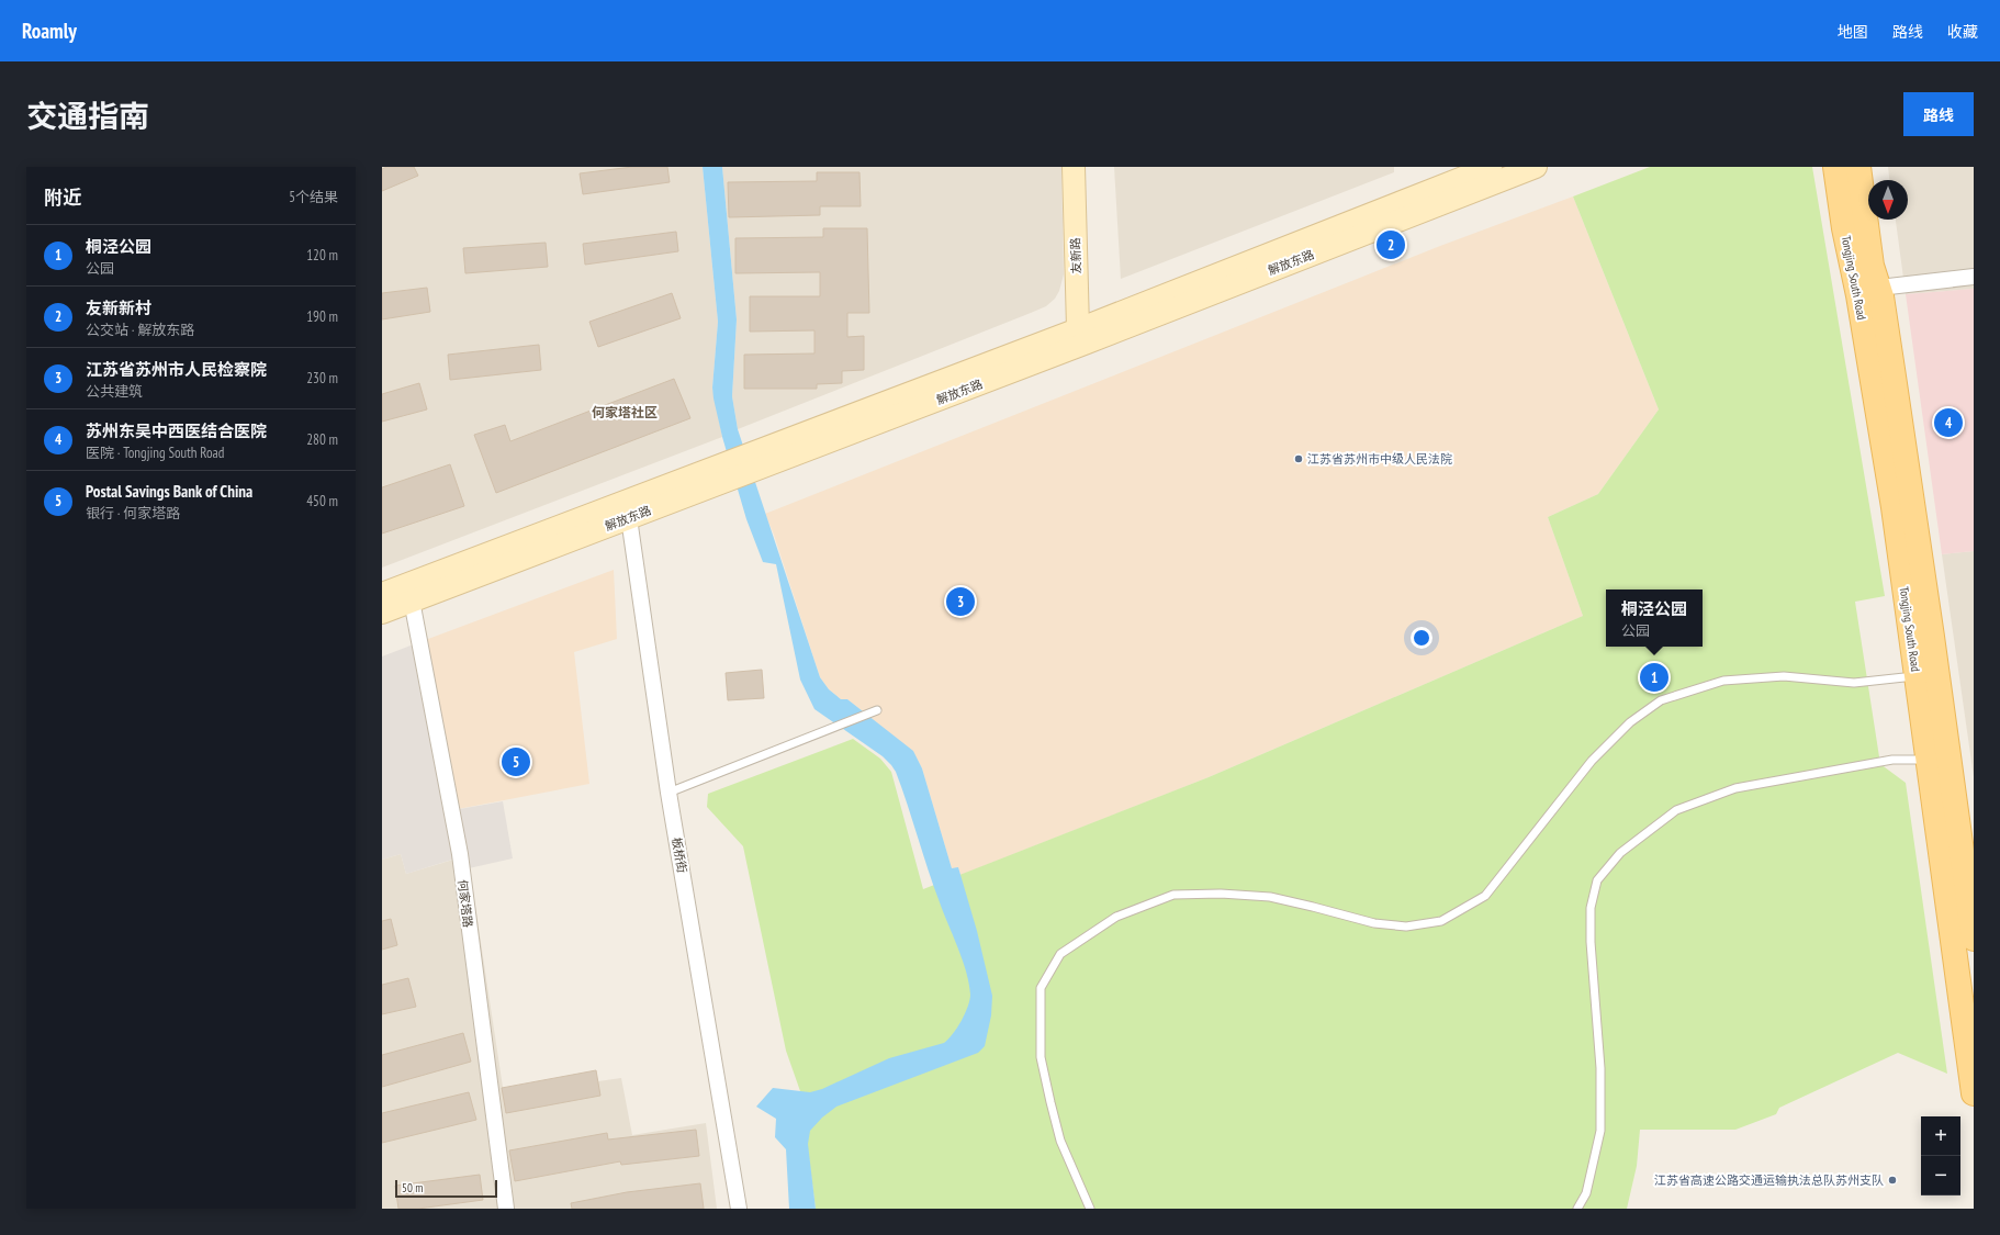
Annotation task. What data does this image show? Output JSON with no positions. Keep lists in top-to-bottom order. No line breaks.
{"streets":{"main road":["友新路","解放东路","Tongjing South Road"],"street":["板桥街","何家塔路"]},"crossings":[["友新路","解放东路"],["解放东路","板桥街"],["解放东路","何家塔路"]],"districts":["何家塔社区"],"places":["江苏省苏州市中级人民法院","江苏省高速公路交通运输执法总队苏州支队"],"scale_bar":"50 m","north":"bottom","page":{"header":"Roamly","nav":["地图","路线","收藏"],"title":"交通指南","buttons":"路线","heading":["附近","5个结果"],"list":[{"mark":"1","name":"桐泾公园","note":"公园","value":"120 m"},{"mark":"2","name":"友新新村","note":"公交站 · 解放东路","value":"190 m"},{"mark":"3","name":"江苏省苏州市人民检察院","note":"公共建筑","value":"230 m"},{"mark":"4","name":"苏州东吴中西医结合医院","note":"医院 · Tongjing South Road","value":"280 m"},{"mark":"5","name":"Postal Savings Bank of China","note":"银行 · 何家塔路","value":"450 m"}],"pins":["2","4","3","1","5"],"popup":["桐泾公园","公园"],"map_buttons":["+","−"],"scale":"50 m"}}
